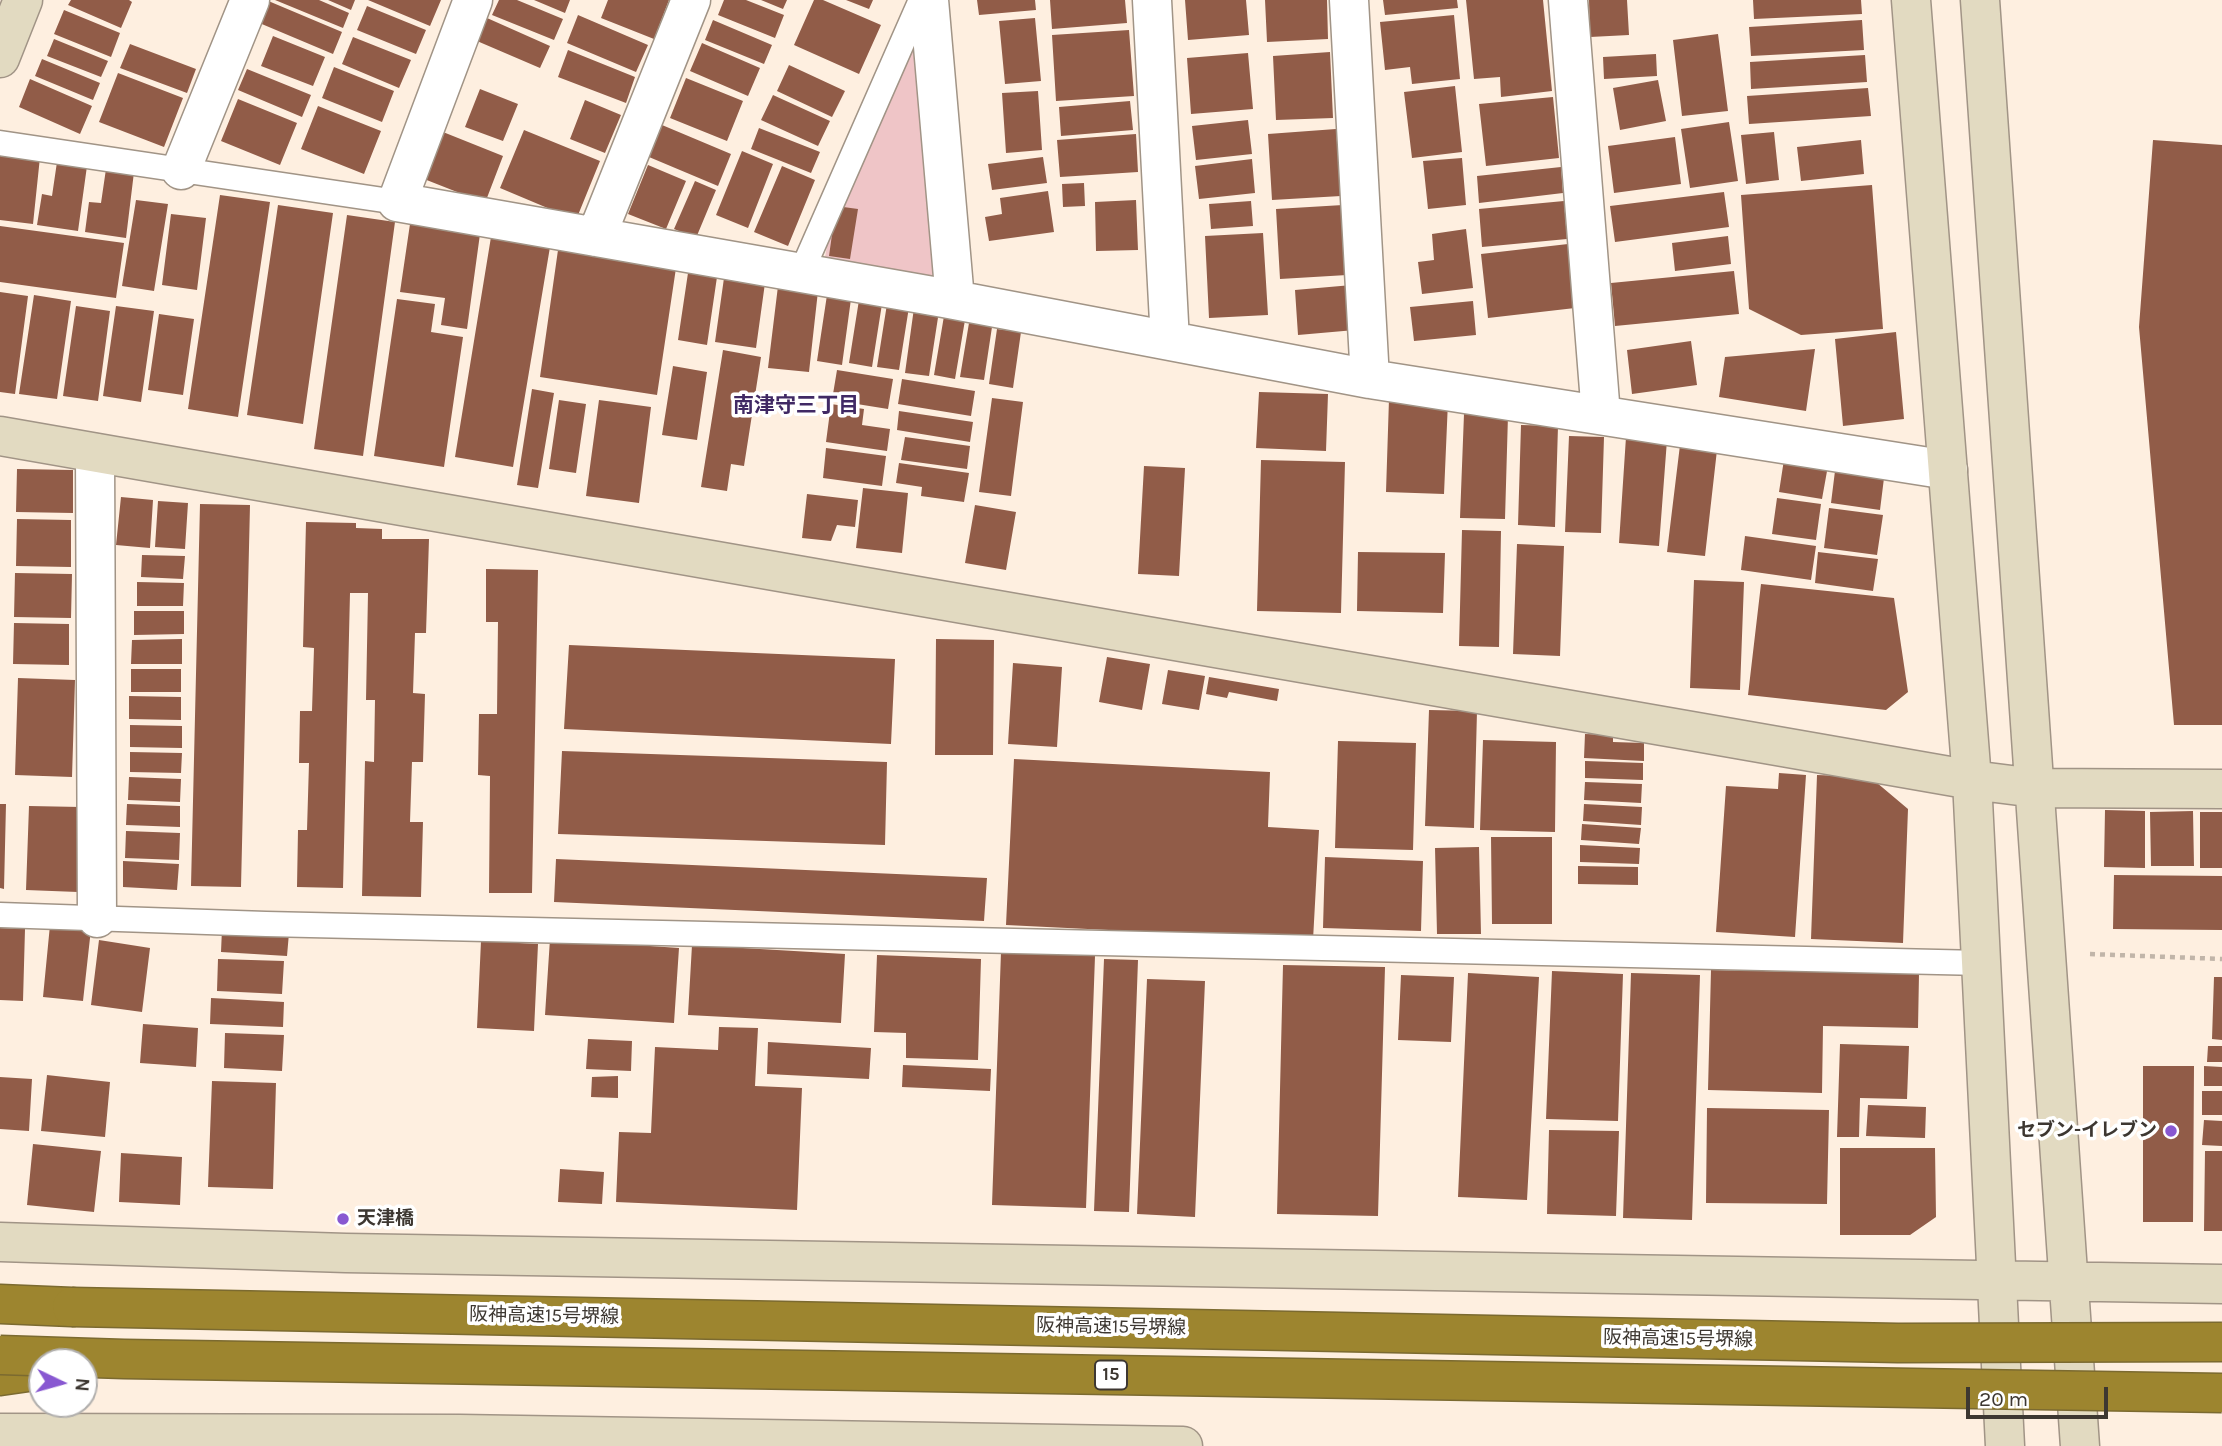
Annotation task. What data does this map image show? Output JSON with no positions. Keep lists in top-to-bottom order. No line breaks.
{"streets":{"highway":["阪神高速15号堺線","15"]},"districts":["南津守三丁目"],"places":["セブン-イレブン","天津橋"],"scale_bar":"20 m","north":"right"}
